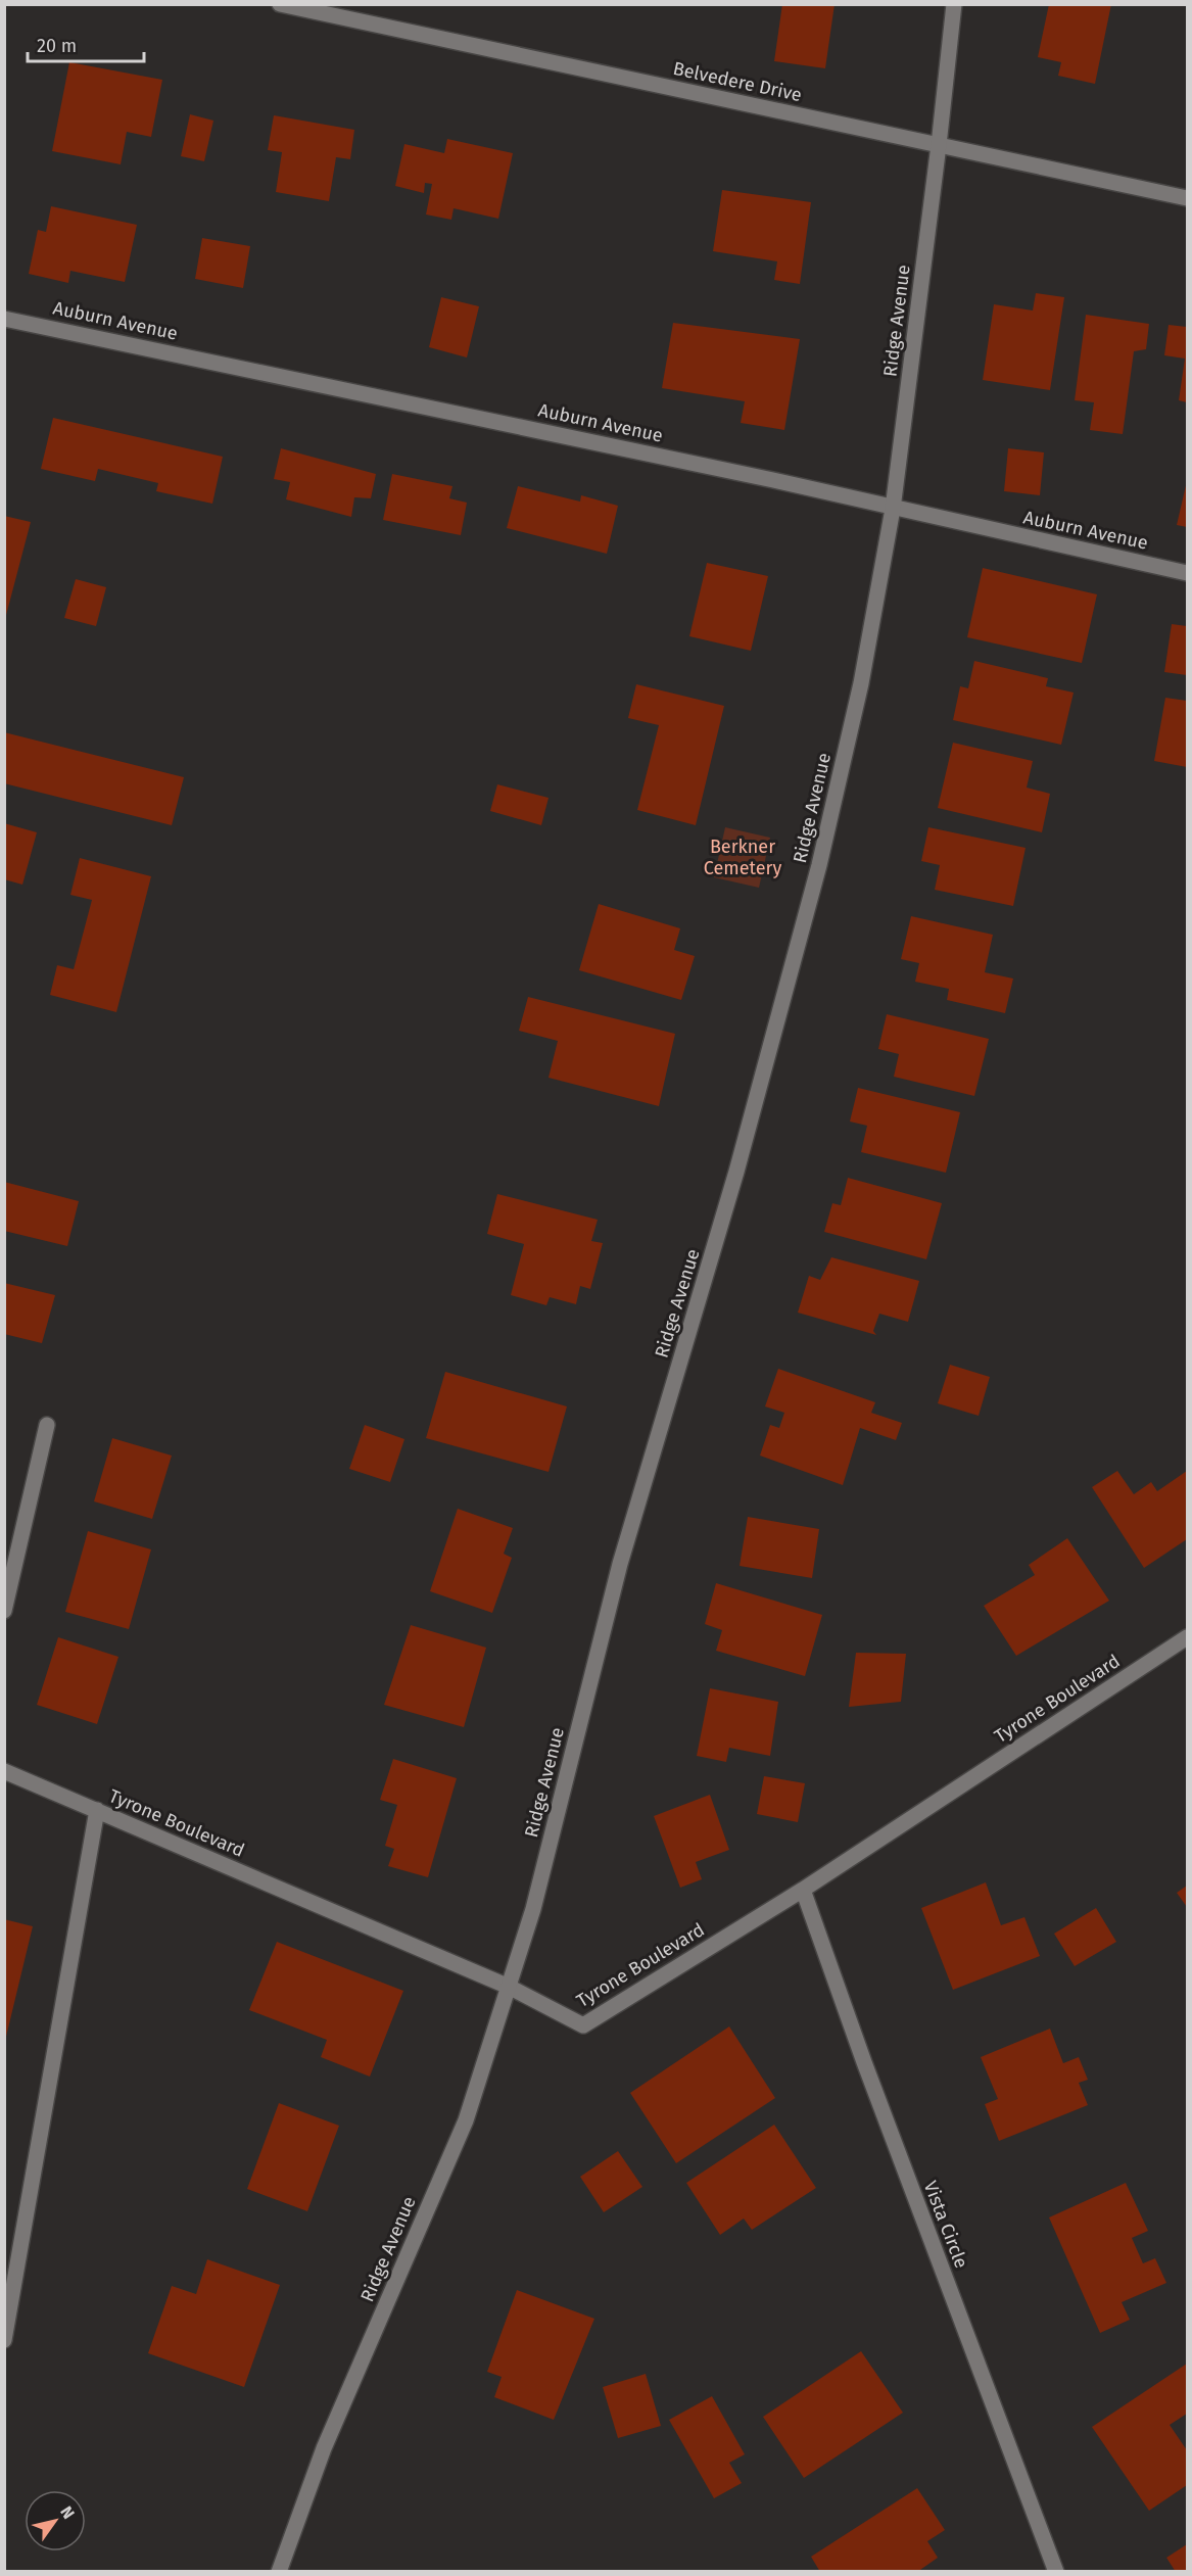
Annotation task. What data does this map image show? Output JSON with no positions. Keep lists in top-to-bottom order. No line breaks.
{"streets":{"street":["Belvedere Drive","Auburn Avenue","Ridge Avenue","Tyrone Boulevard","Vista Circle"]},"crossings":[["Belvedere Drive","Ridge Avenue"],["Auburn Avenue","Ridge Avenue"],["Ridge Avenue","Tyrone Boulevard"],["Tyrone Boulevard","Vista Circle"]],"parks":["Berkner Cemetery"],"scale_bar":"20 m","north":"top right"}
